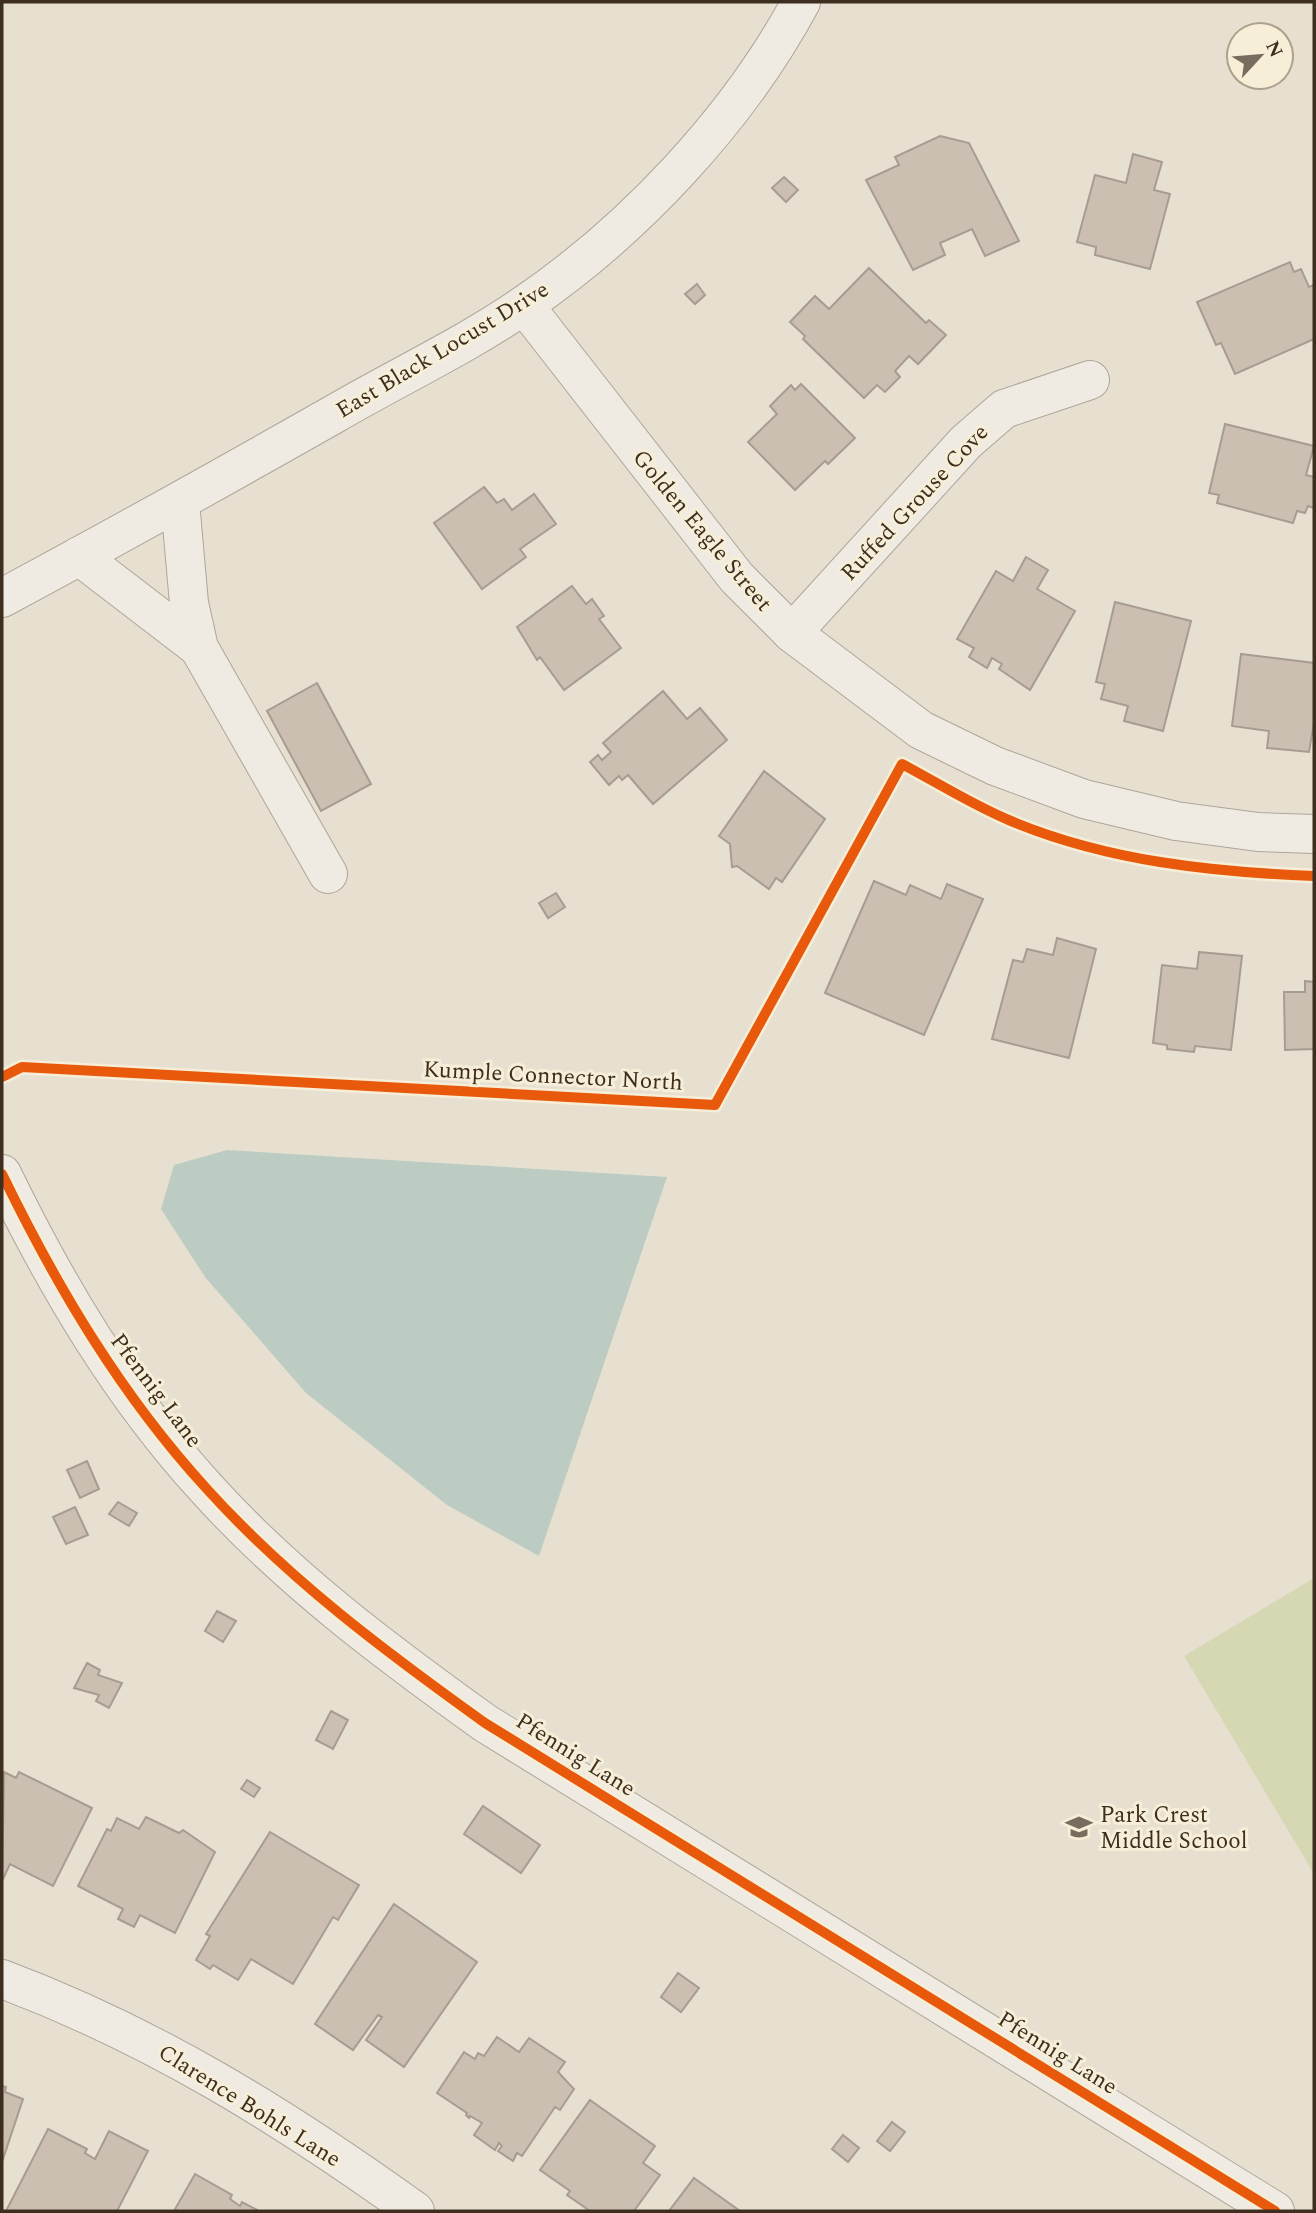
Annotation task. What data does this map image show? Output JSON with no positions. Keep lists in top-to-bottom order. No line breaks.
{"streets":{"street":["East Black Locust Drive","Ruffed Grouse Cove","Golden Eagle Street","Pfennig Lane","Clarence Bohls Lane"],"cycle path":["Kumple Connector North"]},"crossings":[["East Black Locust Drive","Golden Eagle Street"],["Ruffed Grouse Cove","Golden Eagle Street"]],"places":{"school or university":["Park Crest Middle School"]},"north":"top right"}
